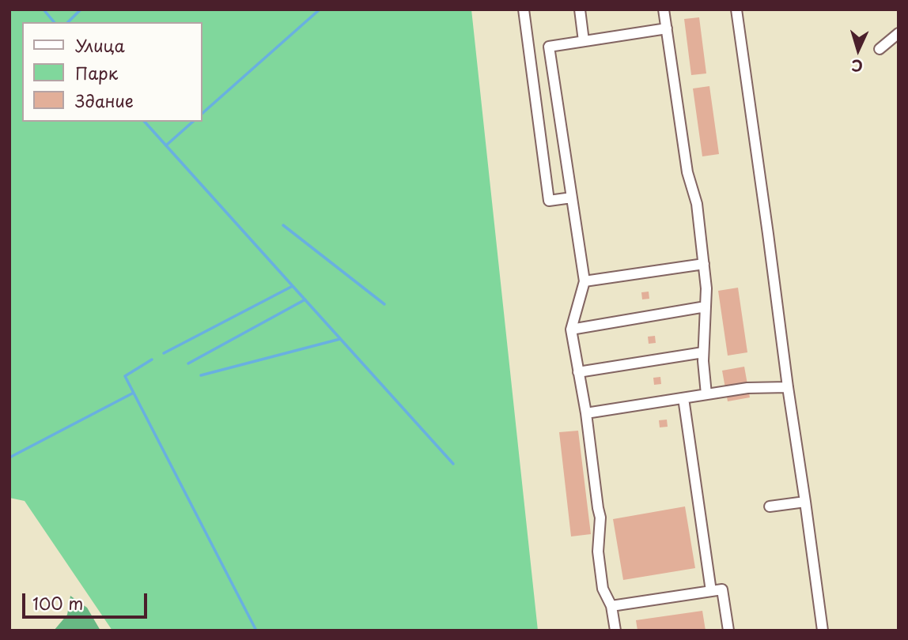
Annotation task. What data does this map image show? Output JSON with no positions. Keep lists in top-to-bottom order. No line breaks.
{"legend":["Улица","Парк","Здание"],"scale_bar":"100 m","north":"bottom"}
